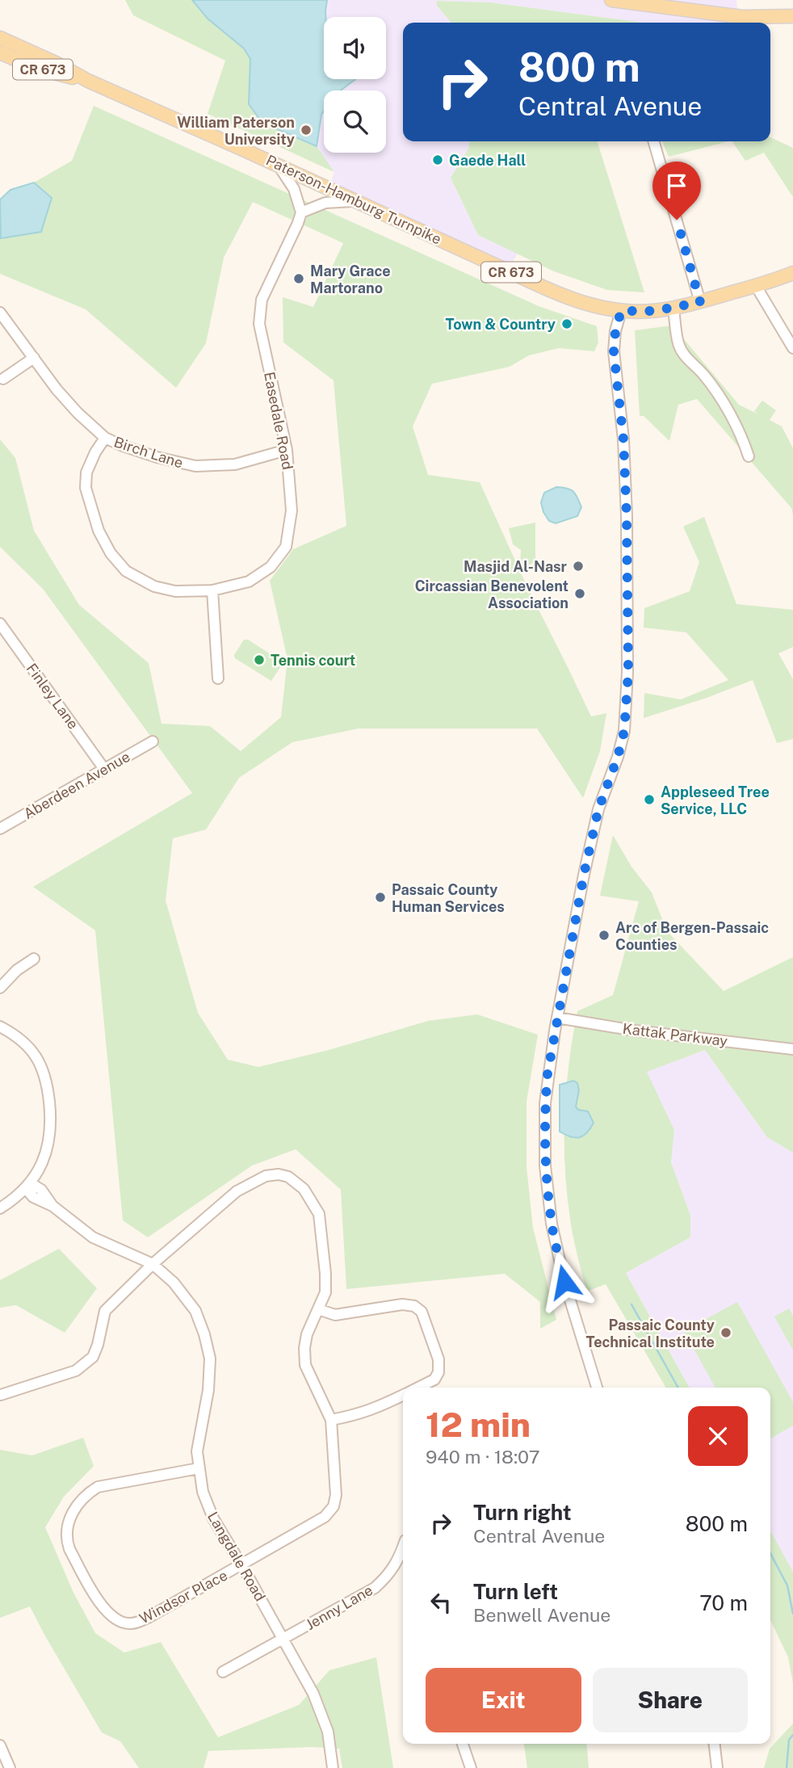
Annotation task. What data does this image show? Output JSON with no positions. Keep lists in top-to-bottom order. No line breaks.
{"streets":{"main road":["CR 673","Paterson-Hamburg Turnpike"],"street":["Easedale Road","Birch Lane","Finley Lane","Aberdeen Avenue","Kattak Parkway","Langdale Road","Windsor Place","Jenny Lane"]},"crossings":[["CR 673","Paterson-Hamburg Turnpike"],["Easedale Road","Birch Lane"],["Finley Lane","Aberdeen Avenue"],["Langdale Road","Windsor Place"],["Langdale Road","Jenny Lane"]],"places":["William Paterson University","Gaede Hall","Mary Grace Martorano","Town & Country","Masjid Al-Nasr","Circassian Benevolent Association","Tennis court","Appleseed Tree Service, LLC","Passaic County Human Services","Arc of Bergen-Passaic Counties","Passaic County Technical Institute"],"page":{"turn":["800 m","Central Avenue"],"heading":["12 min","940 m · 18:07"],"list":[{"name":"Turn right","note":"Central Avenue","value":"800 m"},{"name":"Turn left","note":"Benwell Avenue","value":"70 m"}],"buttons":["Exit","Share"]}}
